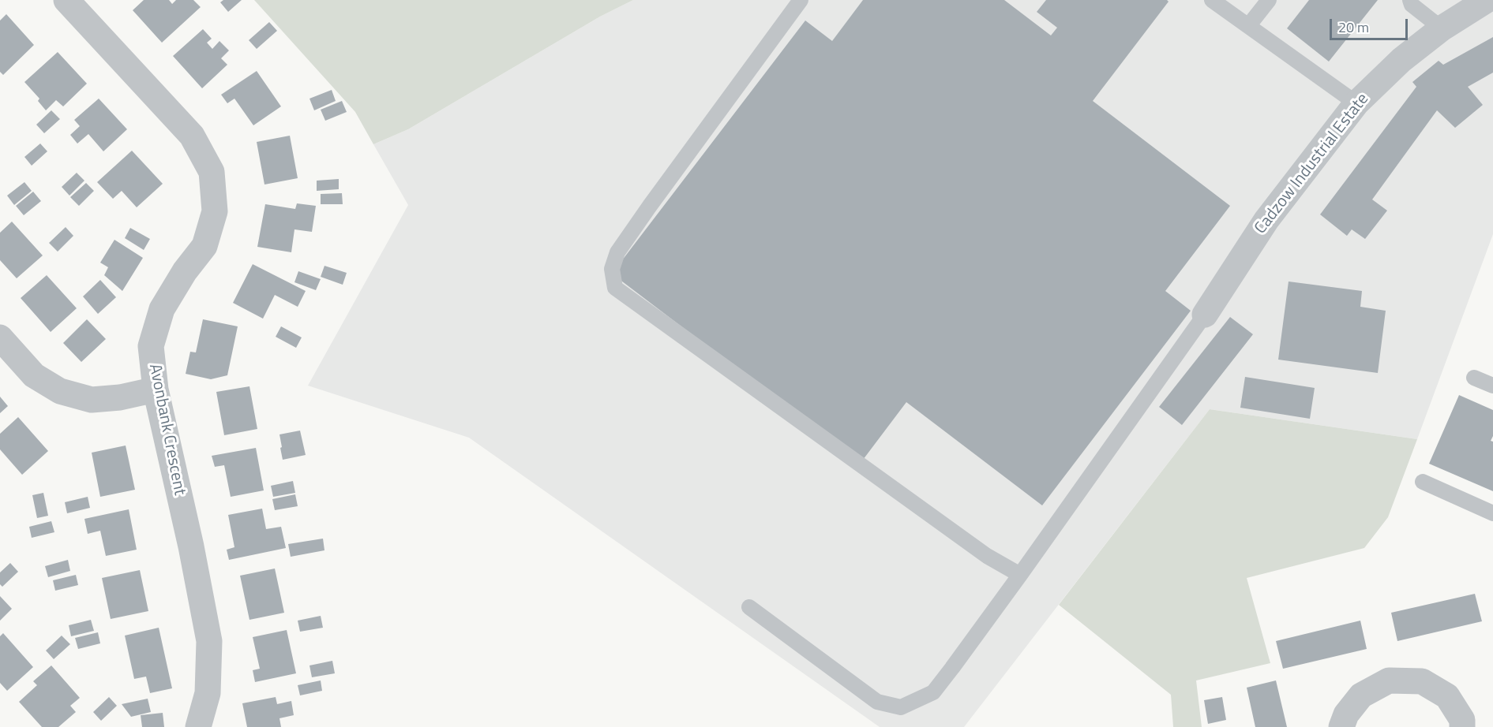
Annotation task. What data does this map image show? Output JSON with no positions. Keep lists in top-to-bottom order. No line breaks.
{"streets":{"street":["Cadzow Industrial Estate","Avonbank Crescent"]},"scale_bar":"20 m"}
